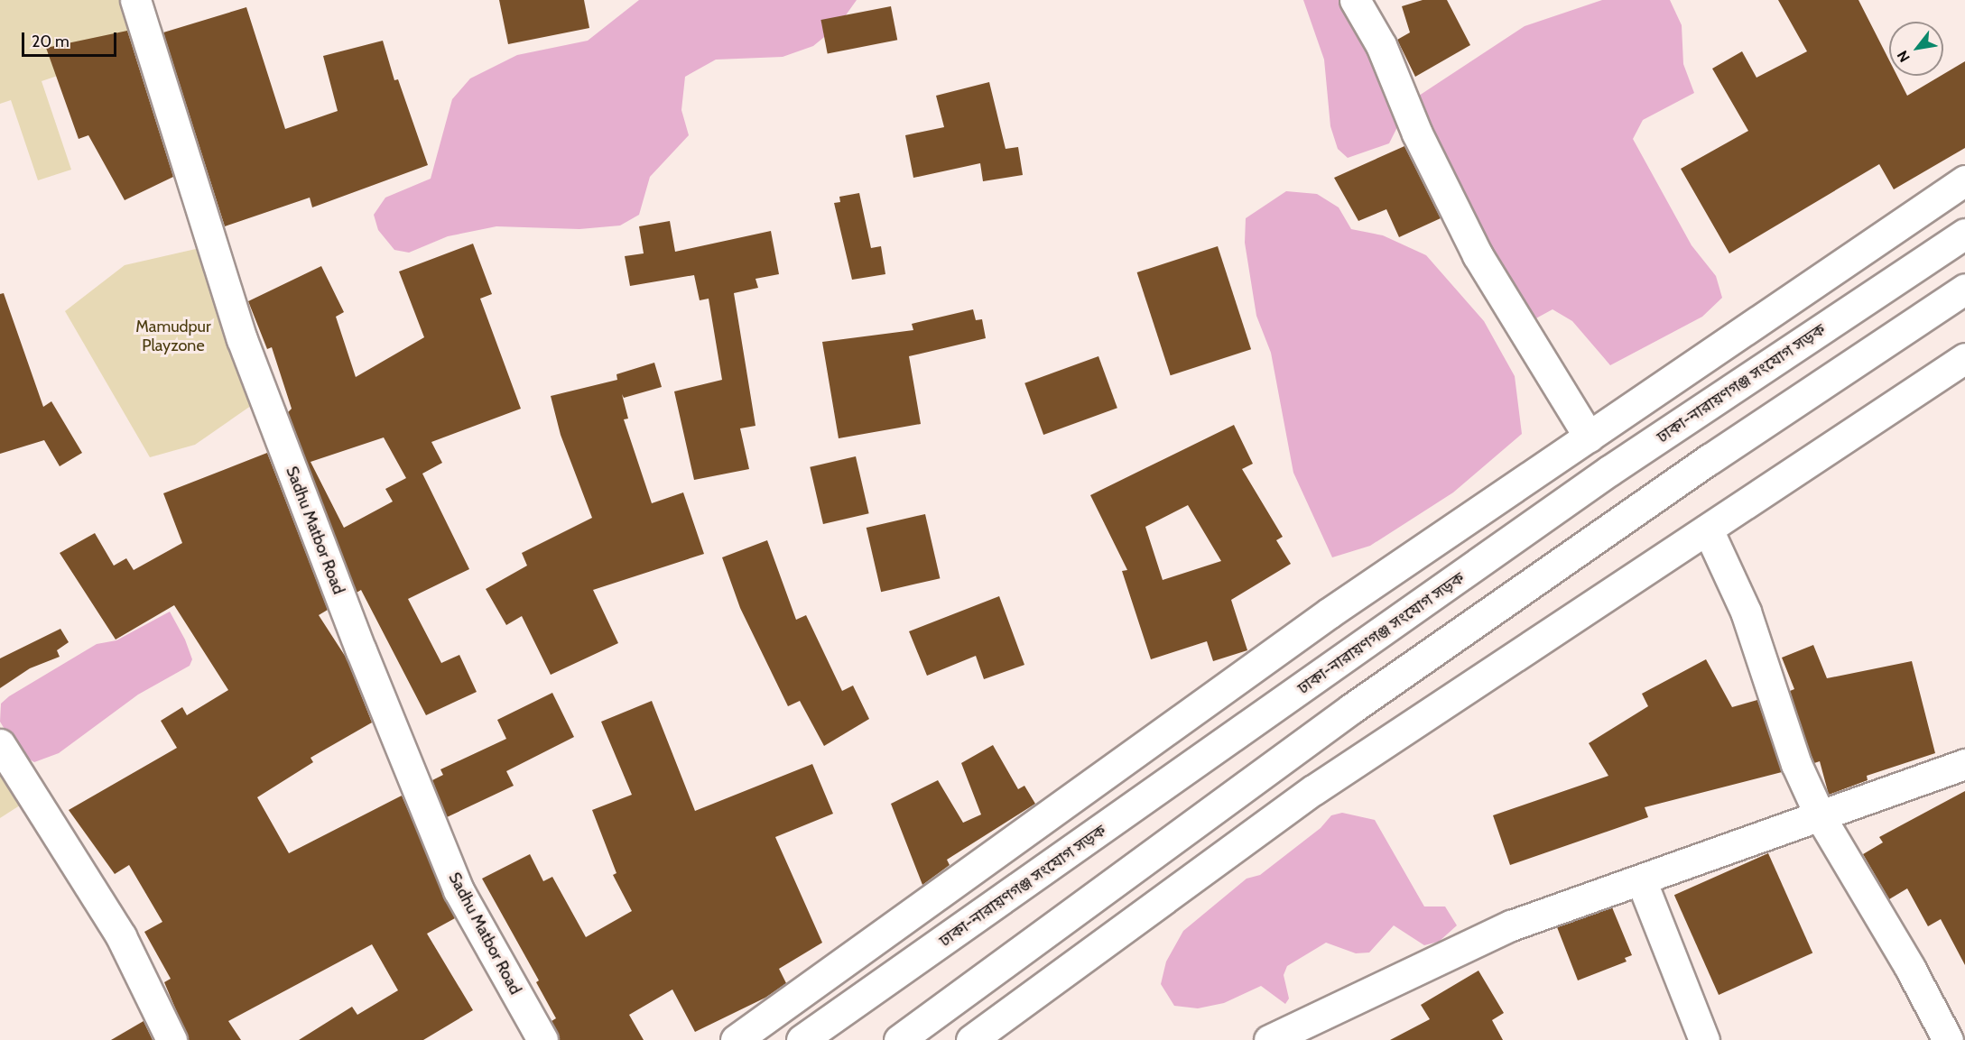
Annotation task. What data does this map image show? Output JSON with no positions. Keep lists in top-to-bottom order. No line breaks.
{"streets":{"street":["ঢাকা-নারায়ণগঞ্জ সংযোগ সড়ক","Sadhu Matbor Road"]},"parks":["Mamudpur Playzone"],"scale_bar":"20 m","north":"bottom left"}
